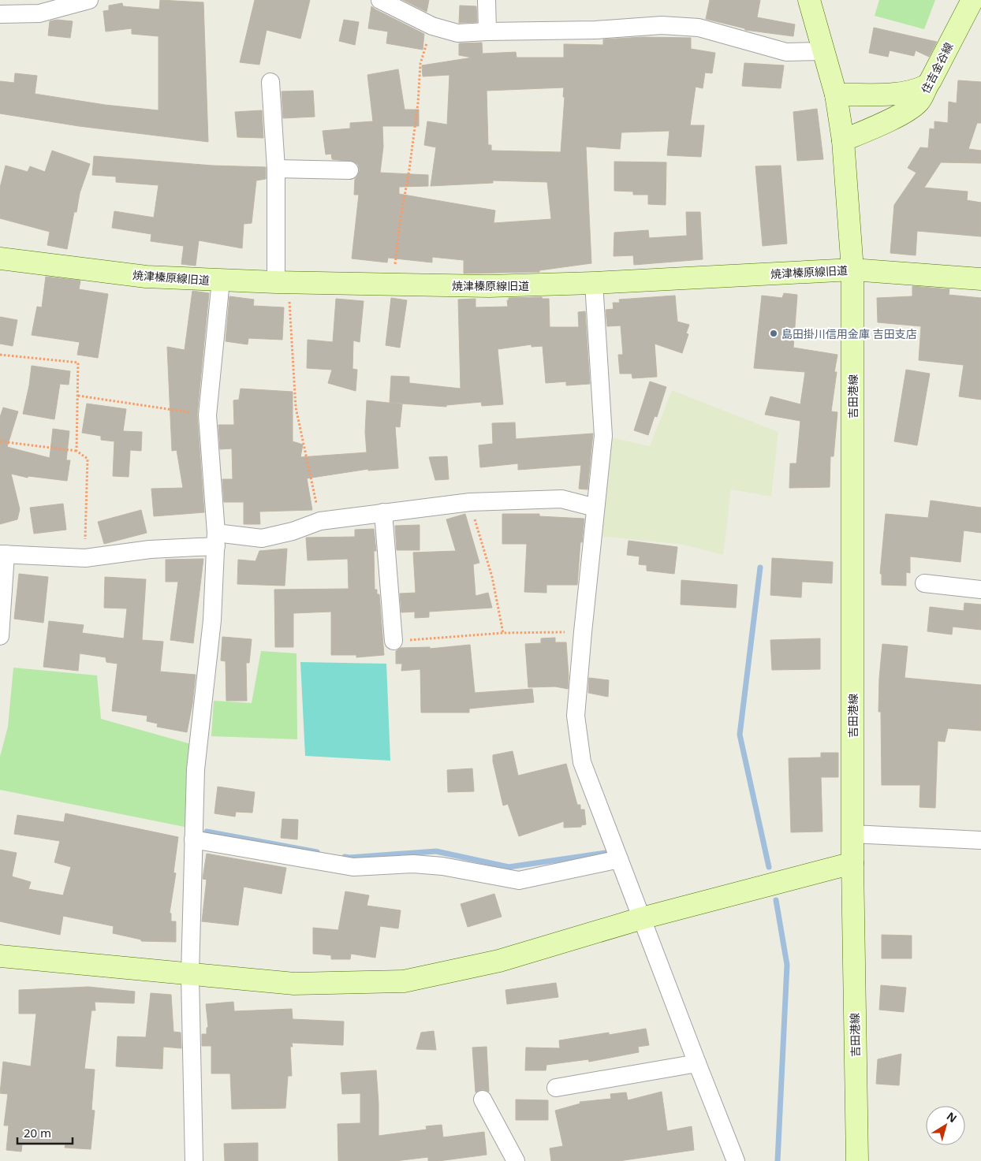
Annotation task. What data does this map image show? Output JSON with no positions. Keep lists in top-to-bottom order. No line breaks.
{"streets":{"street":["住吉金谷線","焼津榛原線旧道","吉田港線"]},"crossings":[["焼津榛原線旧道","吉田港線"]],"places":["島田掛川信用金庫 吉田支店"],"scale_bar":"20 m","north":"top right"}
